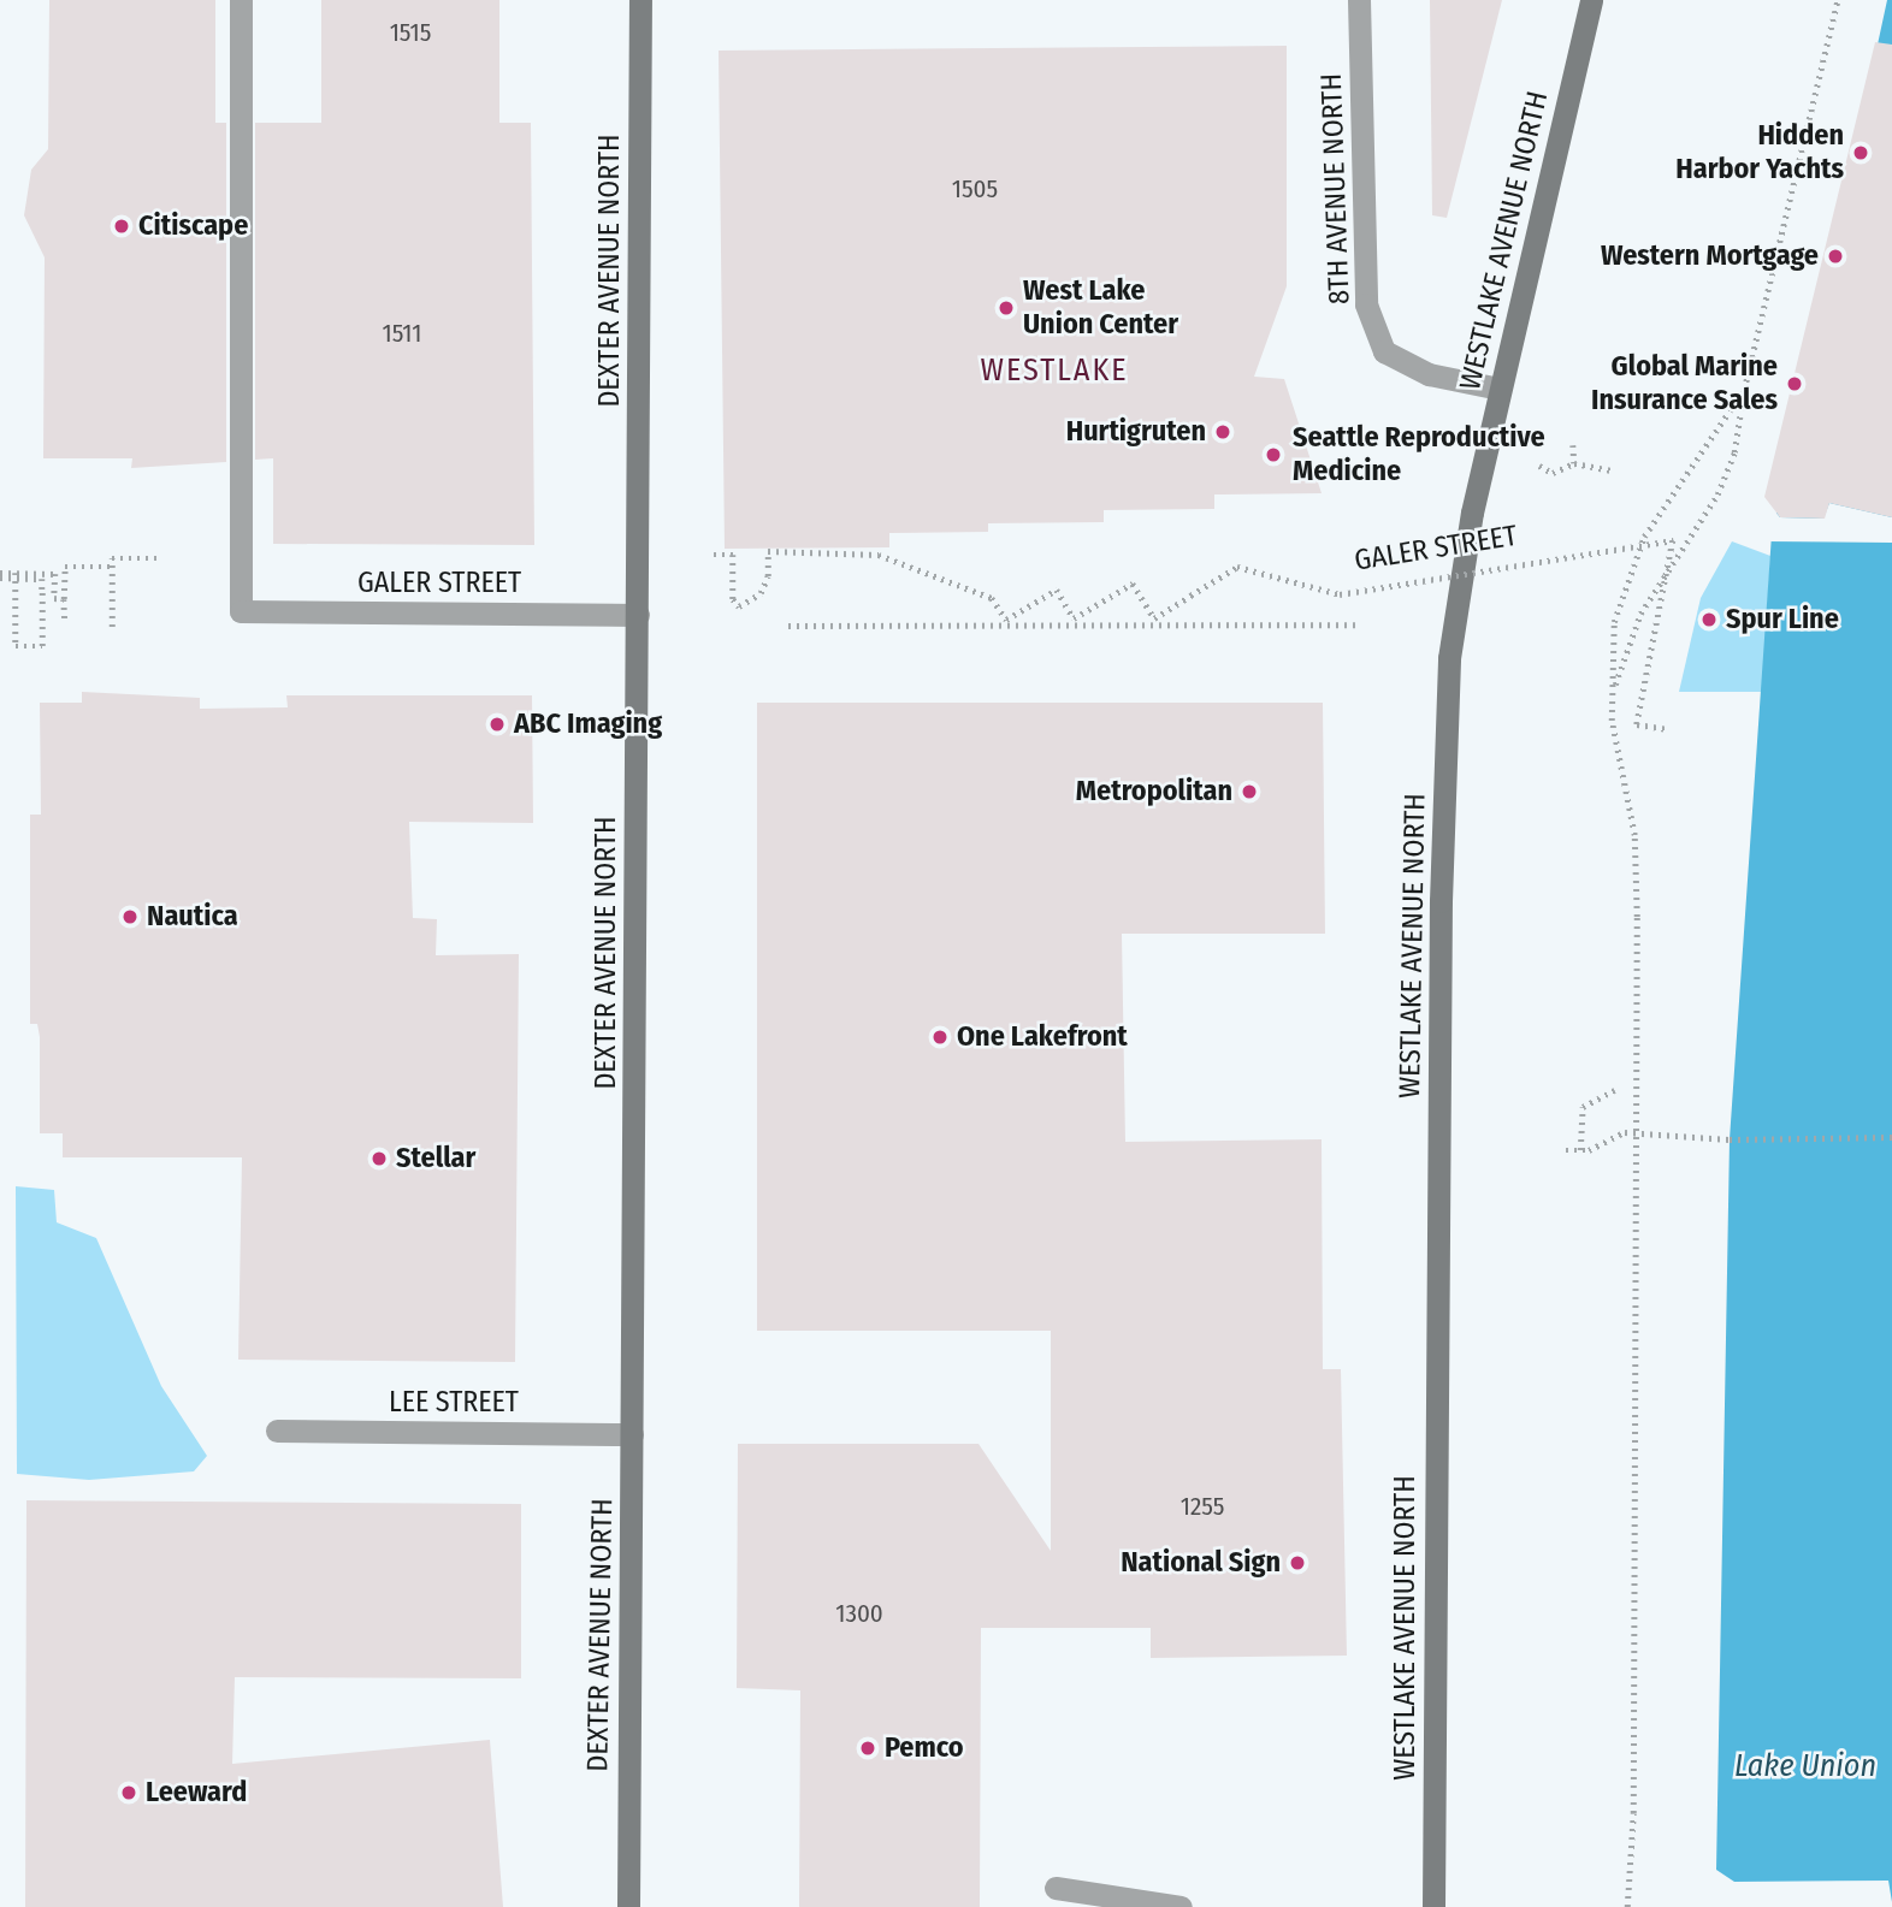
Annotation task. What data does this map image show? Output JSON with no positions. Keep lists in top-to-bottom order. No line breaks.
{"streets":{"main road":["WESTLAKE AVENUE NORTH","DEXTER AVENUE NORTH"],"street":["8TH AVENUE NORTH","GALER STREET","LEE STREET"]},"crossings":[["8TH AVENUE NORTH","WESTLAKE AVENUE NORTH"],["DEXTER AVENUE NORTH","GALER STREET"],["DEXTER AVENUE NORTH","LEE STREET"]],"districts":["WESTLAKE"],"water":["Lake Union"],"places":["Hidden Harbor Yachts","Citiscape","Western Mortgage","West Lake Union Center","Global Marine Insurance Sales","Hurtigruten","Seattle Reproductive Medicine","Spur Line","ABC Imaging","Metropolitan","Nautica","One Lakefront","Stellar","National Sign","Pemco","Leeward"],"house_numbers":["1515","1505","1511","1255","1300"]}
